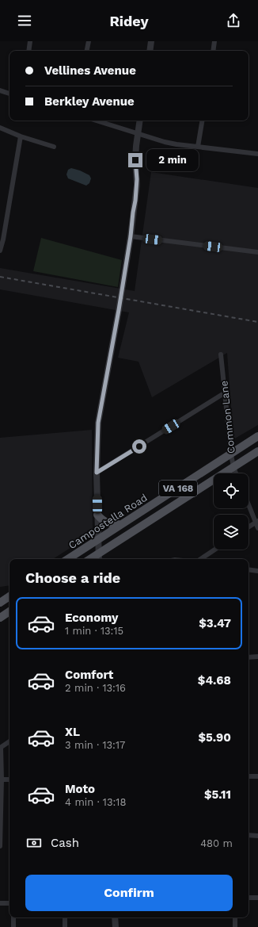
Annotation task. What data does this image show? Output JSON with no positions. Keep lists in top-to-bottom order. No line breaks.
{"streets":{"main road":["VA 168","Campostella Road"],"street":["Common Lane"]},"crossings":[["Common Lane","VA 168"],["Common Lane","Campostella Road"]],"page":{"header":"Ridey","banner":["Vellines Avenue","Berkley Avenue"],"bubble":"2 min","heading":"Choose a ride","list":[{"name":"Economy","note":"1 min · 13:15","value":"$3.47"},{"name":"Comfort","note":"2 min · 13:16","value":"$4.68"},{"name":"XL","note":"3 min · 13:17","value":"$5.90"},{"name":"Moto","note":"4 min · 13:18","value":"$5.11"}],"pay":["Cash","480 m"],"buttons":"Confirm"}}
